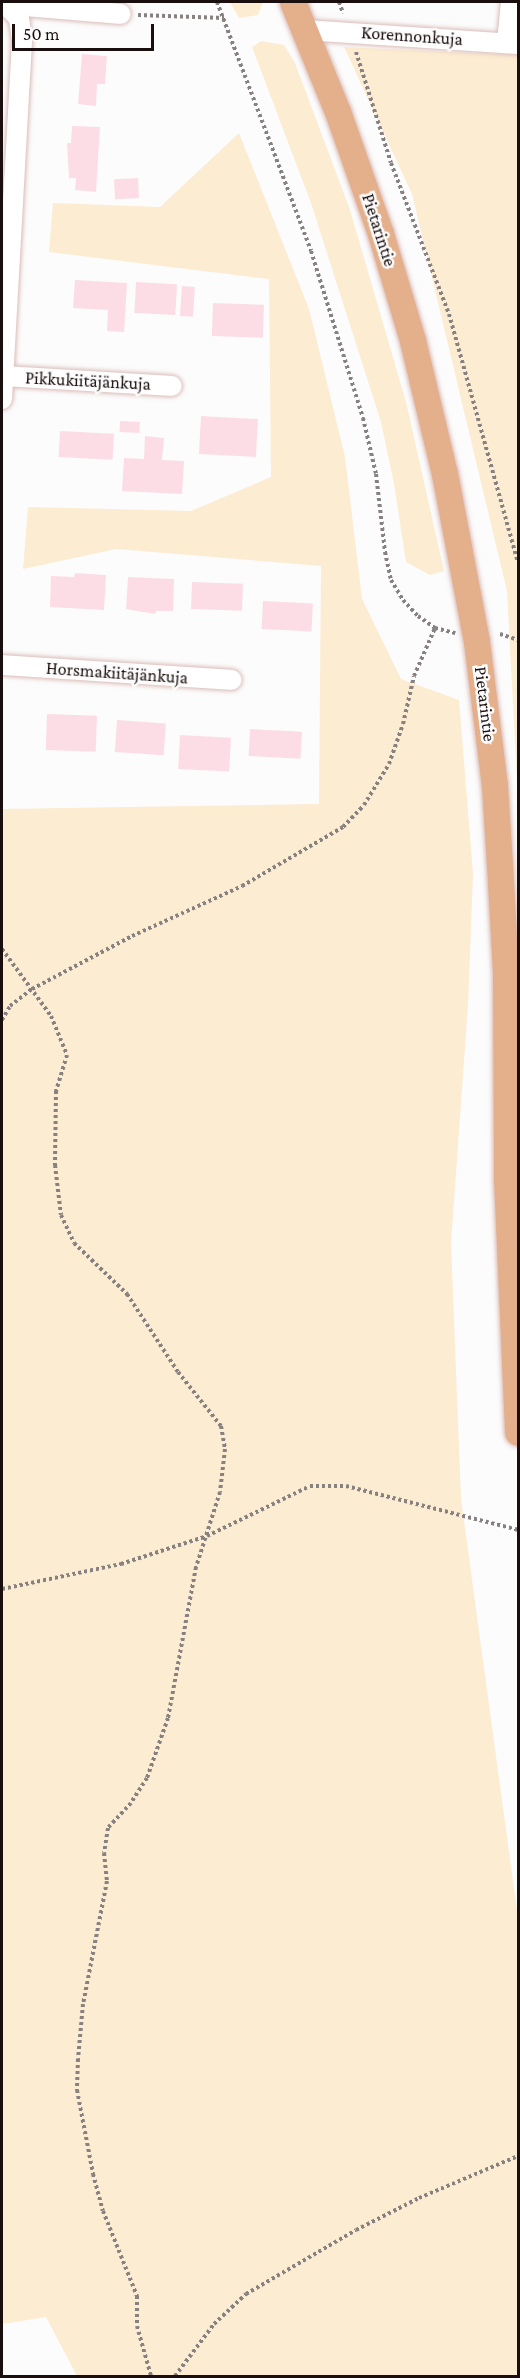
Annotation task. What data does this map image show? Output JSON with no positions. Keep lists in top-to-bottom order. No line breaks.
{"streets":{"main road":["Pietarintie"],"street":["Korennonkuja","Pikkukiitäjänkuja","Horsmakiitäjänkuja"]},"crossings":[["Korennonkuja","Pietarintie"]],"scale_bar":"50 m"}
